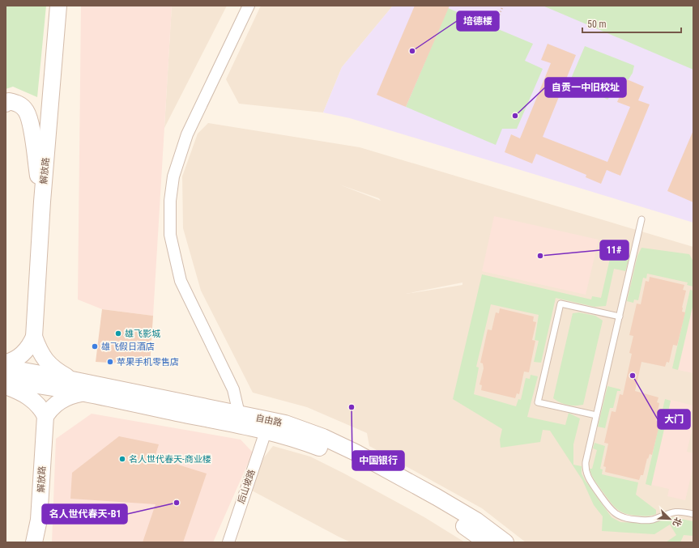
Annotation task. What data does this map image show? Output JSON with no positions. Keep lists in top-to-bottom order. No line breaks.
{"streets":{"main road":["解放路","自由路"],"street":["后山坡路"]},"crossings":[["自由路","后山坡路"]],"places":["培德楼","自贡一中旧校址","11#","雄飞影城","雄飞假日酒店","苹果手机零售店","大门","中国银行","名人世代春天-商业楼","名人世代春天-B1"],"scale_bar":"50 m","north":"bottom right"}
